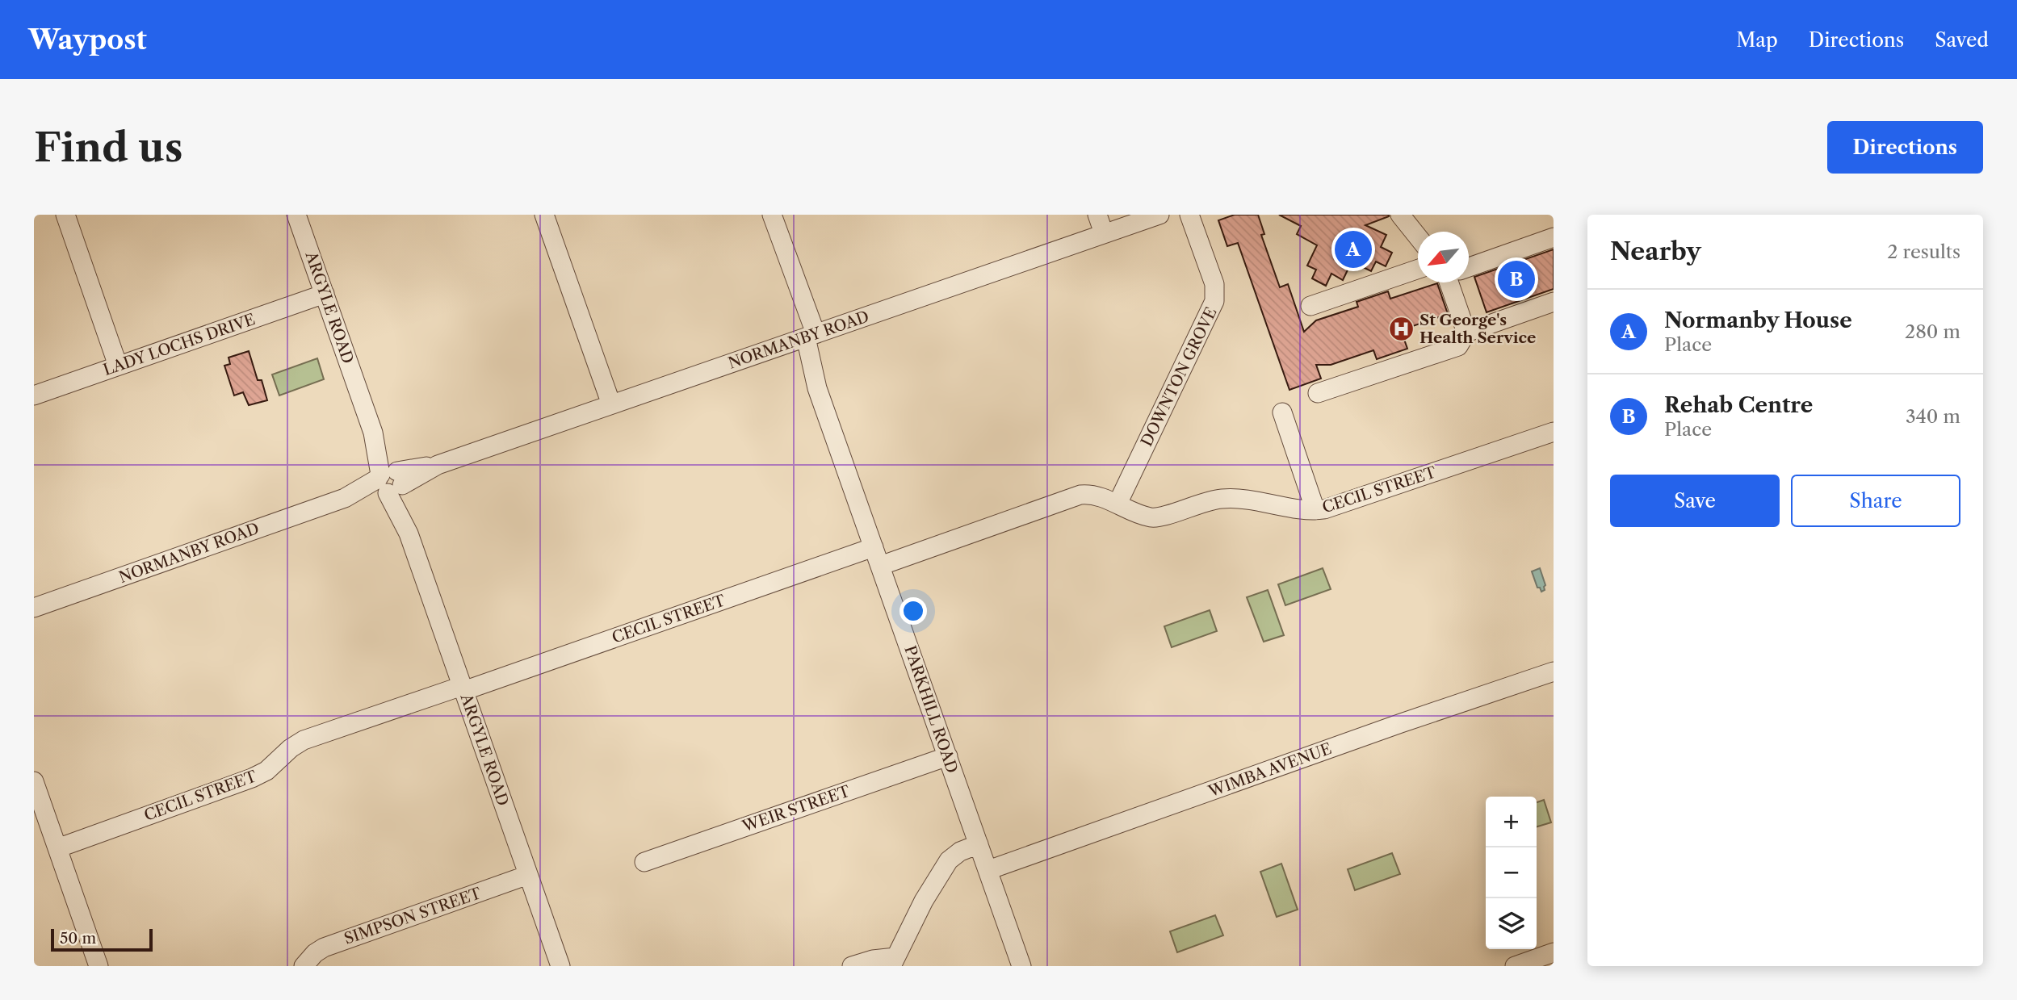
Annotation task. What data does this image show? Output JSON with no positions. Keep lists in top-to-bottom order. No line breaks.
{"streets":{"street":["ARGYLE ROAD","NORMANBY ROAD","LADY LOCHS DRIVE","DOWNTON GROVE","CECIL STREET","PARKHILL ROAD","WIMBA AVENUE","WEIR STREET","SIMPSON STREET"]},"crossings":[["ARGYLE ROAD","NORMANBY ROAD"],["ARGYLE ROAD","LADY LOCHS DRIVE"],["ARGYLE ROAD","CECIL STREET"],["ARGYLE ROAD","SIMPSON STREET"],["NORMANBY ROAD","PARKHILL ROAD"],["DOWNTON GROVE","CECIL STREET"],["CECIL STREET","PARKHILL ROAD"],["PARKHILL ROAD","WIMBA AVENUE"],["PARKHILL ROAD","WEIR STREET"]],"places":{"hospital":["St George's Health Service"]},"scale_bar":"50 m","north":"bottom left","page":{"header":"Waypost","nav":["Map","Directions","Saved"],"buttons":["Directions",["Save","Share"]],"title":"Find us","heading":["Nearby","2 results"],"pins":["A","B"],"list":[{"mark":"A","name":"Normanby House","note":"Place","value":"280 m"},{"mark":"B","name":"Rehab Centre","note":"Place","value":"340 m"}],"map_buttons":["+","−"],"scale":"50 m"}}
